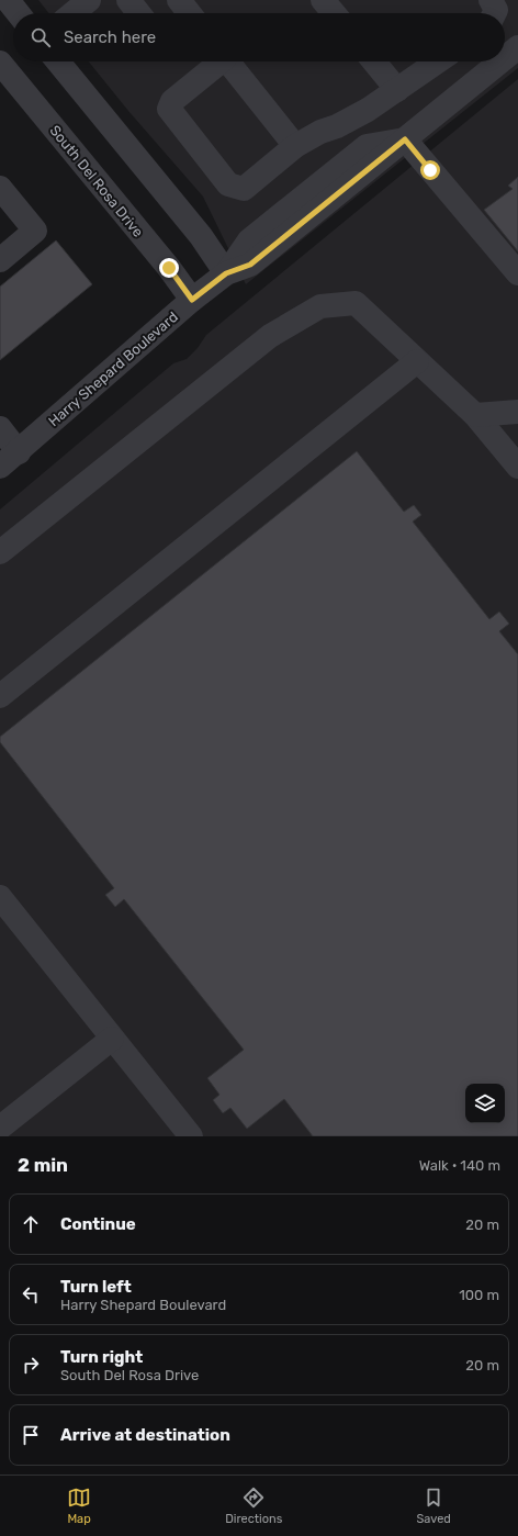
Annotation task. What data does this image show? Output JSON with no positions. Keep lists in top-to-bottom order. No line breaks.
{"streets":{"street":["South Del Rosa Drive","Harry Shepard Boulevard"]},"crossings":[["South Del Rosa Drive","Harry Shepard Boulevard"]],"page":{"search":"Search here","heading":["2 min","Walk · 140 m"],"list":[["Continue","20 m"],["Turn left","Harry Shepard Boulevard","100 m"],["Turn right","South Del Rosa Drive","20 m"],"Arrive at destination"],"nav":["Map","Directions","Saved"]}}
